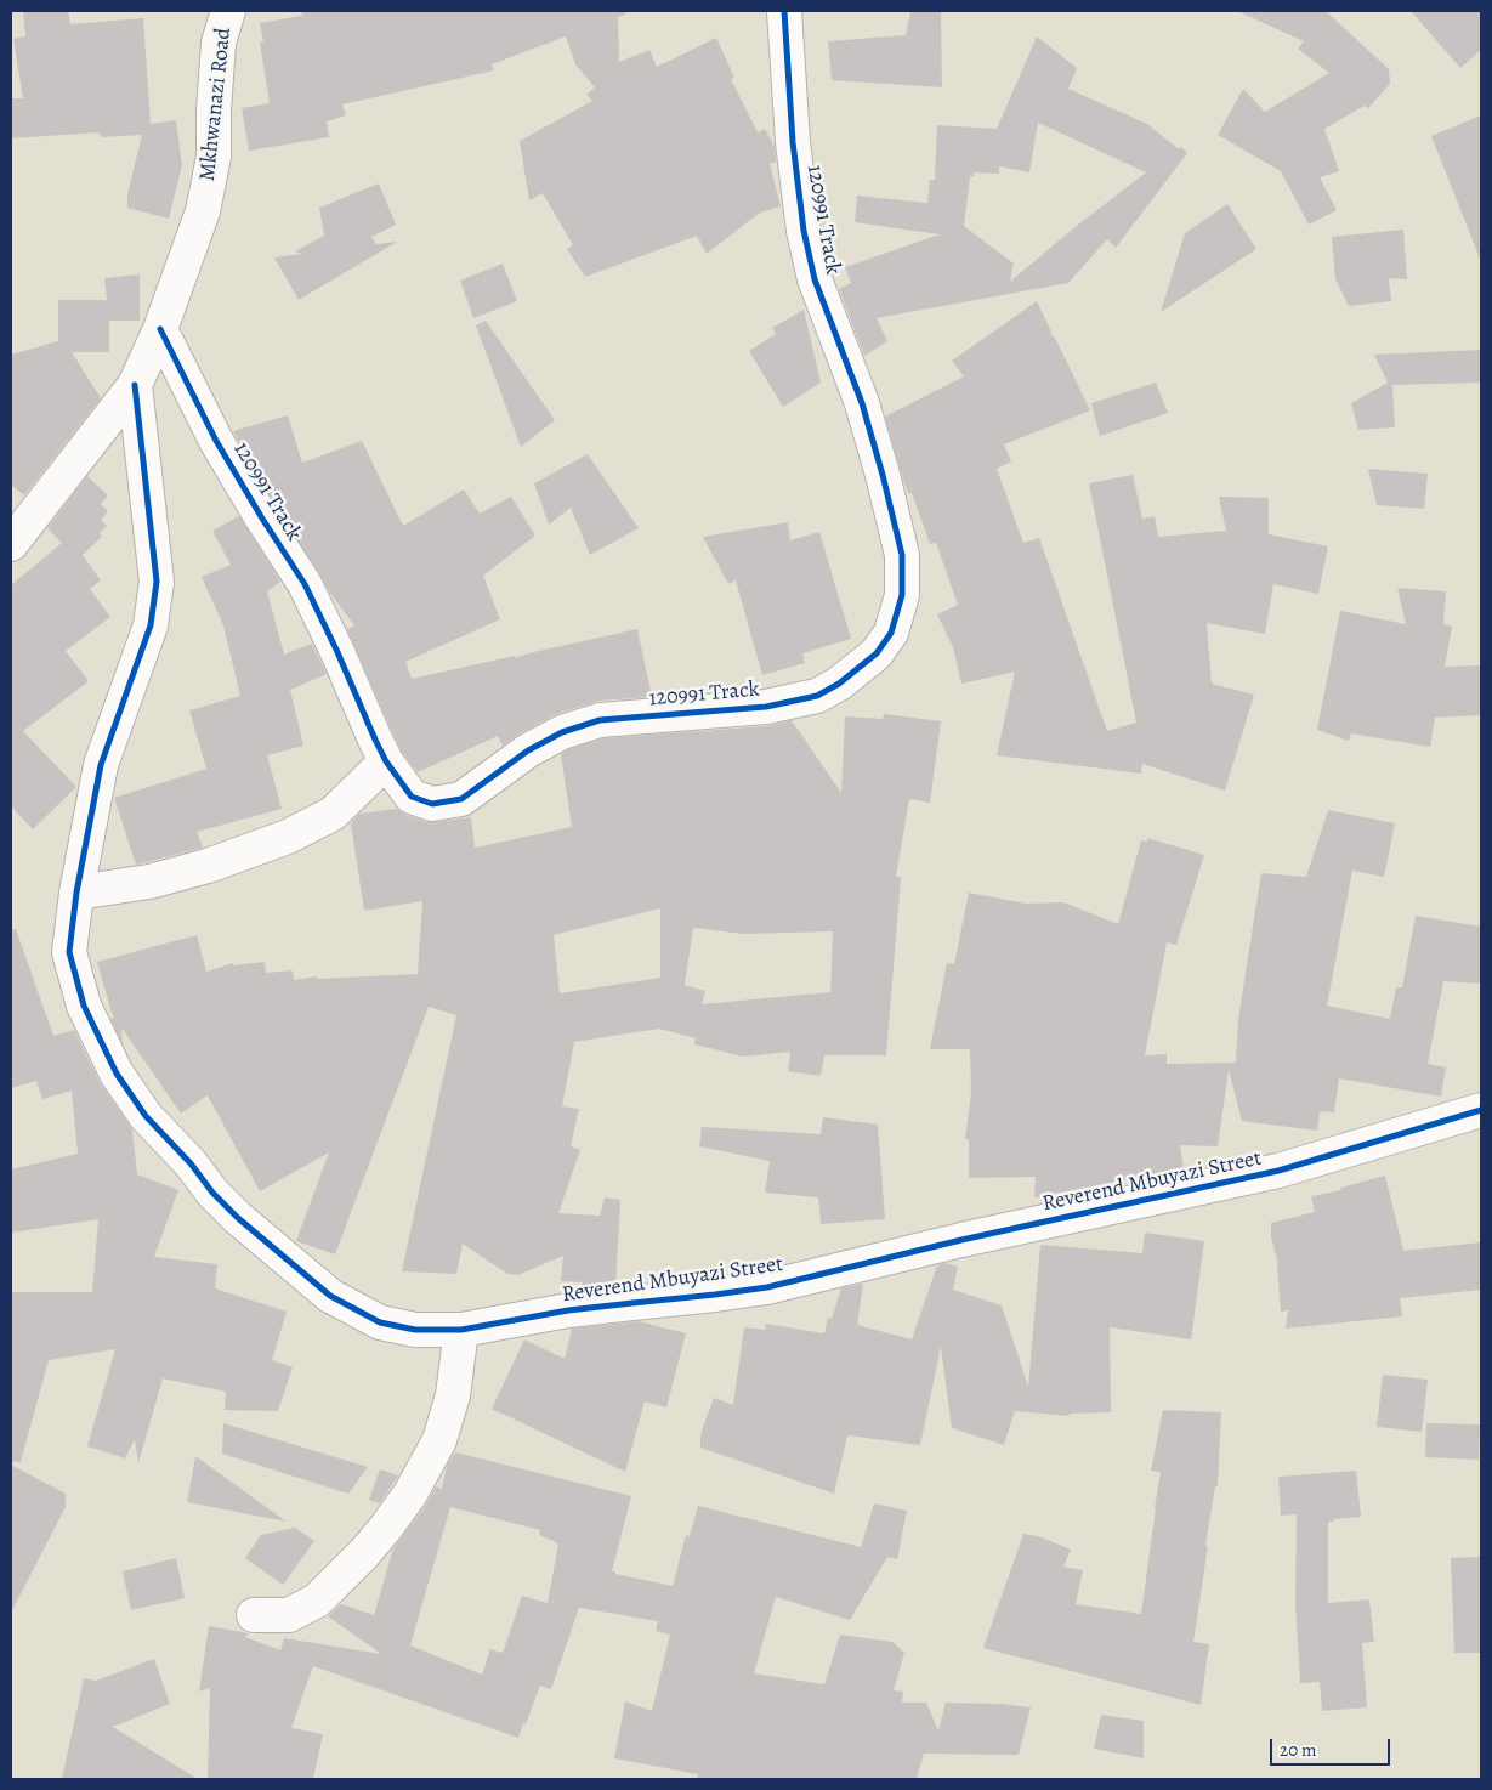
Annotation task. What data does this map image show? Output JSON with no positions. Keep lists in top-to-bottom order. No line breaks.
{"streets":{"street":["Mkhwanazi Road","120991 Track","Reverend Mbuyazi Street"]},"crossings":[["Mkhwanazi Road","120991 Track"],["Mkhwanazi Road","Reverend Mbuyazi Street"]],"scale_bar":"20 m"}
